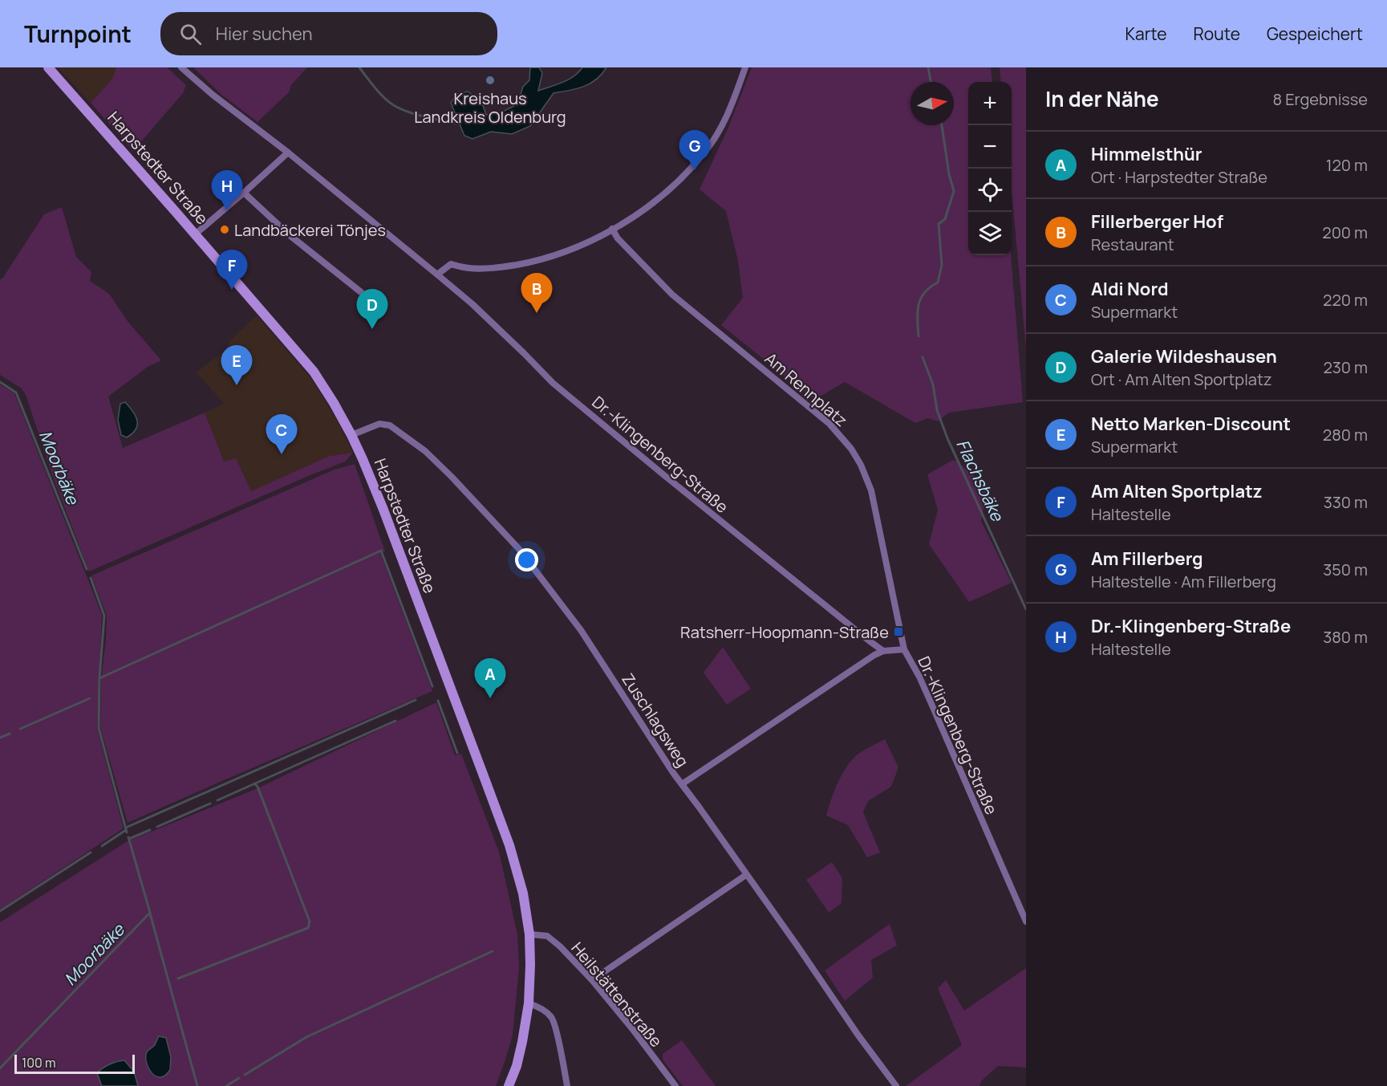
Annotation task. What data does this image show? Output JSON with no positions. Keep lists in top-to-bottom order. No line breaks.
{"streets":{"main road":["Harpstedter Straße"],"street":["Am Rennplatz","Dr.-Klingenberg-Straße","Zuschlagsweg","Heilstättenstraße"]},"crossings":[["Harpstedter Straße","Zuschlagsweg"],["Harpstedter Straße","Heilstättenstraße"],["Am Rennplatz","Dr.-Klingenberg-Straße"]],"water":["Moorbäke","Flachsbäke"],"places":{"other":["Kreishaus Landkreis Oldenburg","Landbäckerei Tönjes"],"transit":["Ratsherr-Hoopmann-Straße"]},"scale_bar":"100 m","north":"right","page":{"header":"Turnpoint","search":"Hier suchen","nav":["Karte","Route","Gespeichert"],"heading":["In der Nähe","8 Ergebnisse"],"map_buttons":["+","−"],"pins":["G","H","F","B","D","E","C","A"],"list":[{"mark":"A","name":"Himmelsthür","note":"Ort · Harpstedter Straße","value":"120 m"},{"mark":"B","name":"Fillerberger Hof","note":"Restaurant","value":"200 m"},{"mark":"C","name":"Aldi Nord","note":"Supermarkt","value":"220 m"},{"mark":"D","name":"Galerie Wildeshausen","note":"Ort · Am Alten Sportplatz","value":"230 m"},{"mark":"E","name":"Netto Marken-Discount","note":"Supermarkt","value":"280 m"},{"mark":"F","name":"Am Alten Sportplatz","note":"Haltestelle","value":"330 m"},{"mark":"G","name":"Am Fillerberg","note":"Haltestelle · Am Fillerberg","value":"350 m"},{"mark":"H","name":"Dr.-Klingenberg-Straße","note":"Haltestelle","value":"380 m"}],"scale":"100 m"}}
